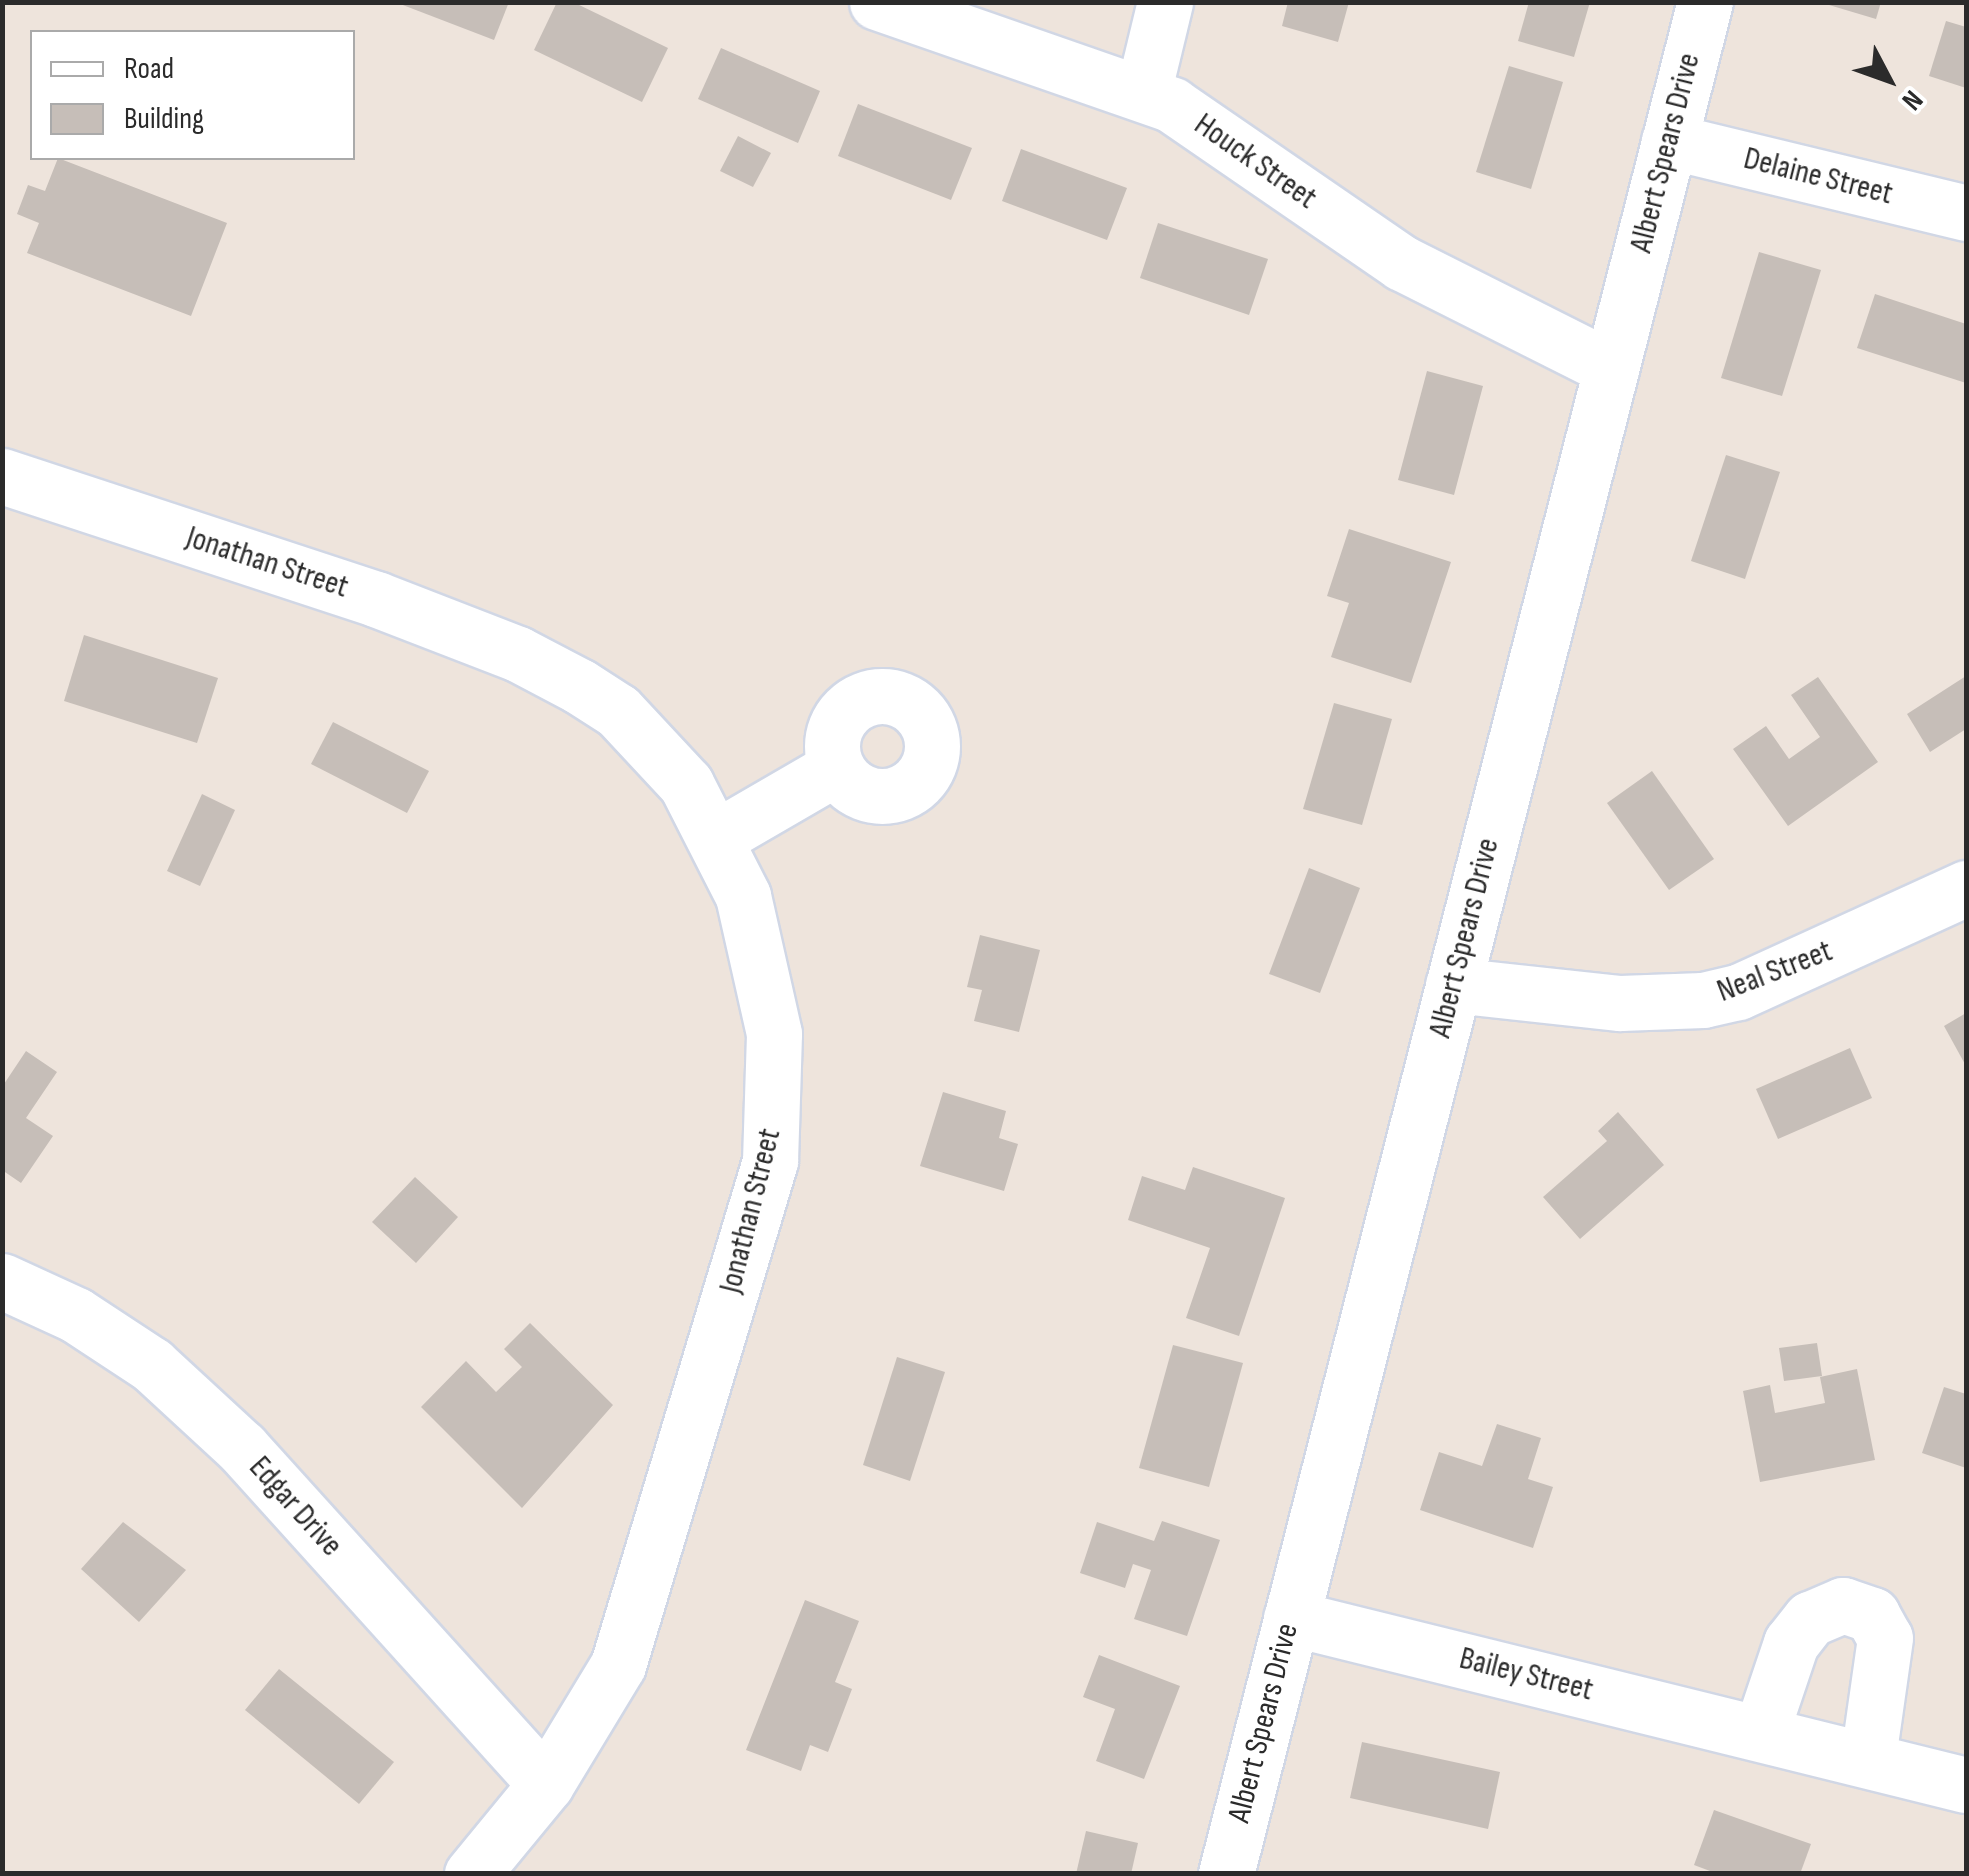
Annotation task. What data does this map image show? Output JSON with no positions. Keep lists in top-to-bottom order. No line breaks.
{"streets":{"street":["Albert Spears Drive","Houck Street","Delaine Street","Jonathan Street","Neal Street","Edgar Drive","Bailey Street"]},"crossings":[["Albert Spears Drive","Houck Street"],["Albert Spears Drive","Delaine Street"],["Albert Spears Drive","Neal Street"],["Albert Spears Drive","Bailey Street"],["Jonathan Street","Edgar Drive"]],"legend":["Road","Building"],"north":"bottom right"}
